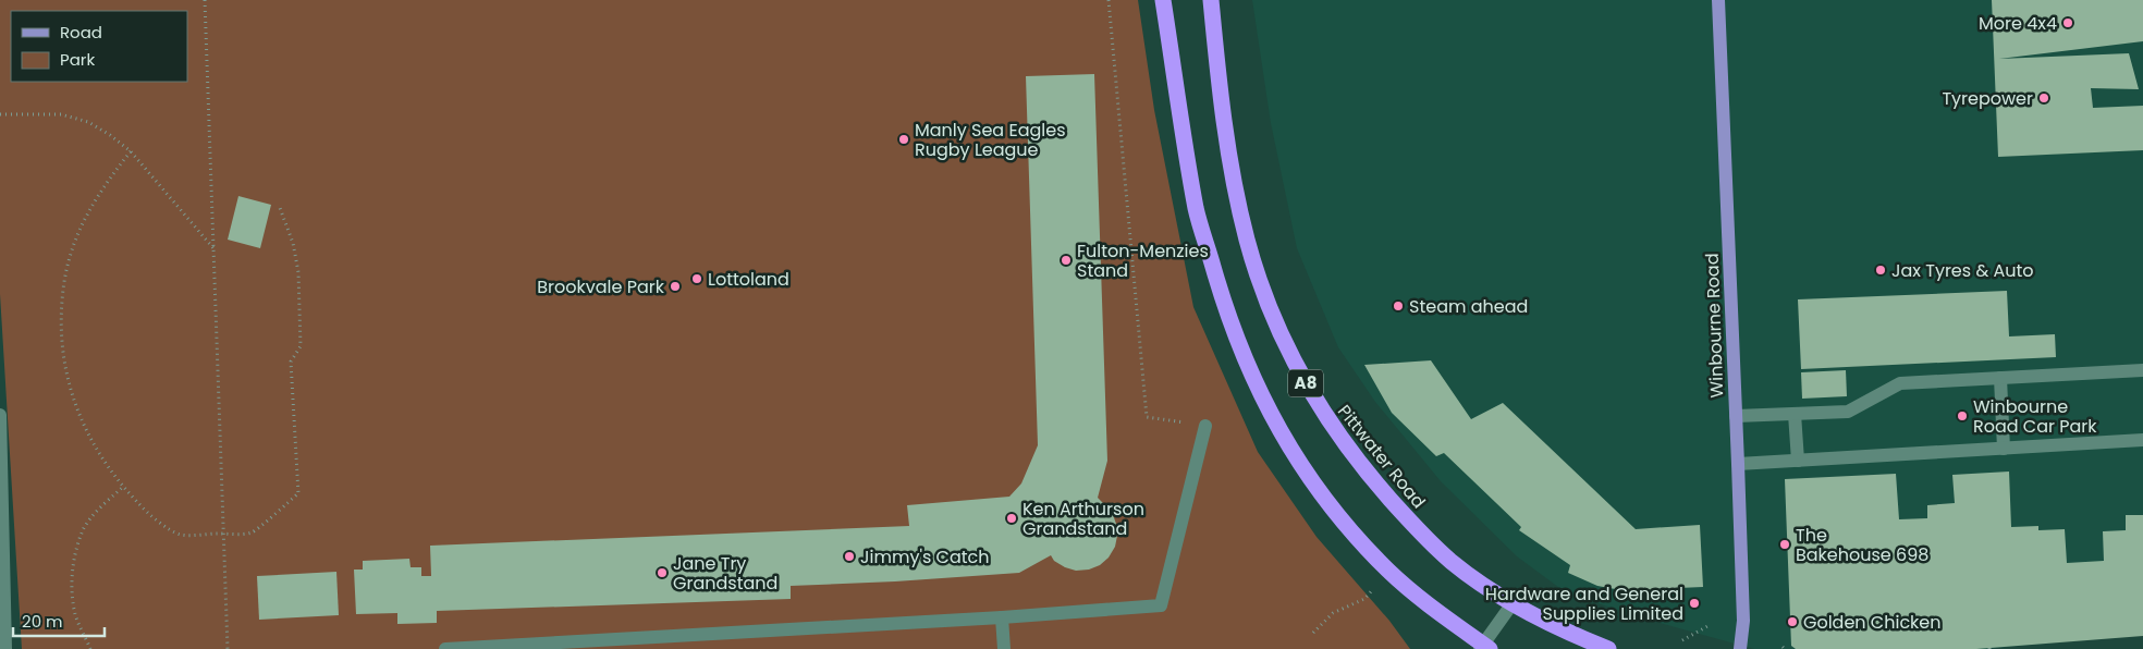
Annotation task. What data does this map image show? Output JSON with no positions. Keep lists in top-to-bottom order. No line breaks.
{"streets":{"highway":["A8","Pittwater Road"],"main road":["Winbourne Road"]},"places":["More 4x4","Tyrepower","Manly Sea Eagles Rugby League","Fulton-Menzies Stand","Jax Tyres & Auto","Lottoland","Brookvale Park","Steam ahead","Winbourne Road Car Park","Ken Arthurson Grandstand","The Bakehouse 698","Jimmy's Catch","Jane Try Grandstand","Hardware and General Supplies Limited","Golden Chicken"],"legend":["Road","Park"],"scale_bar":"20 m"}
